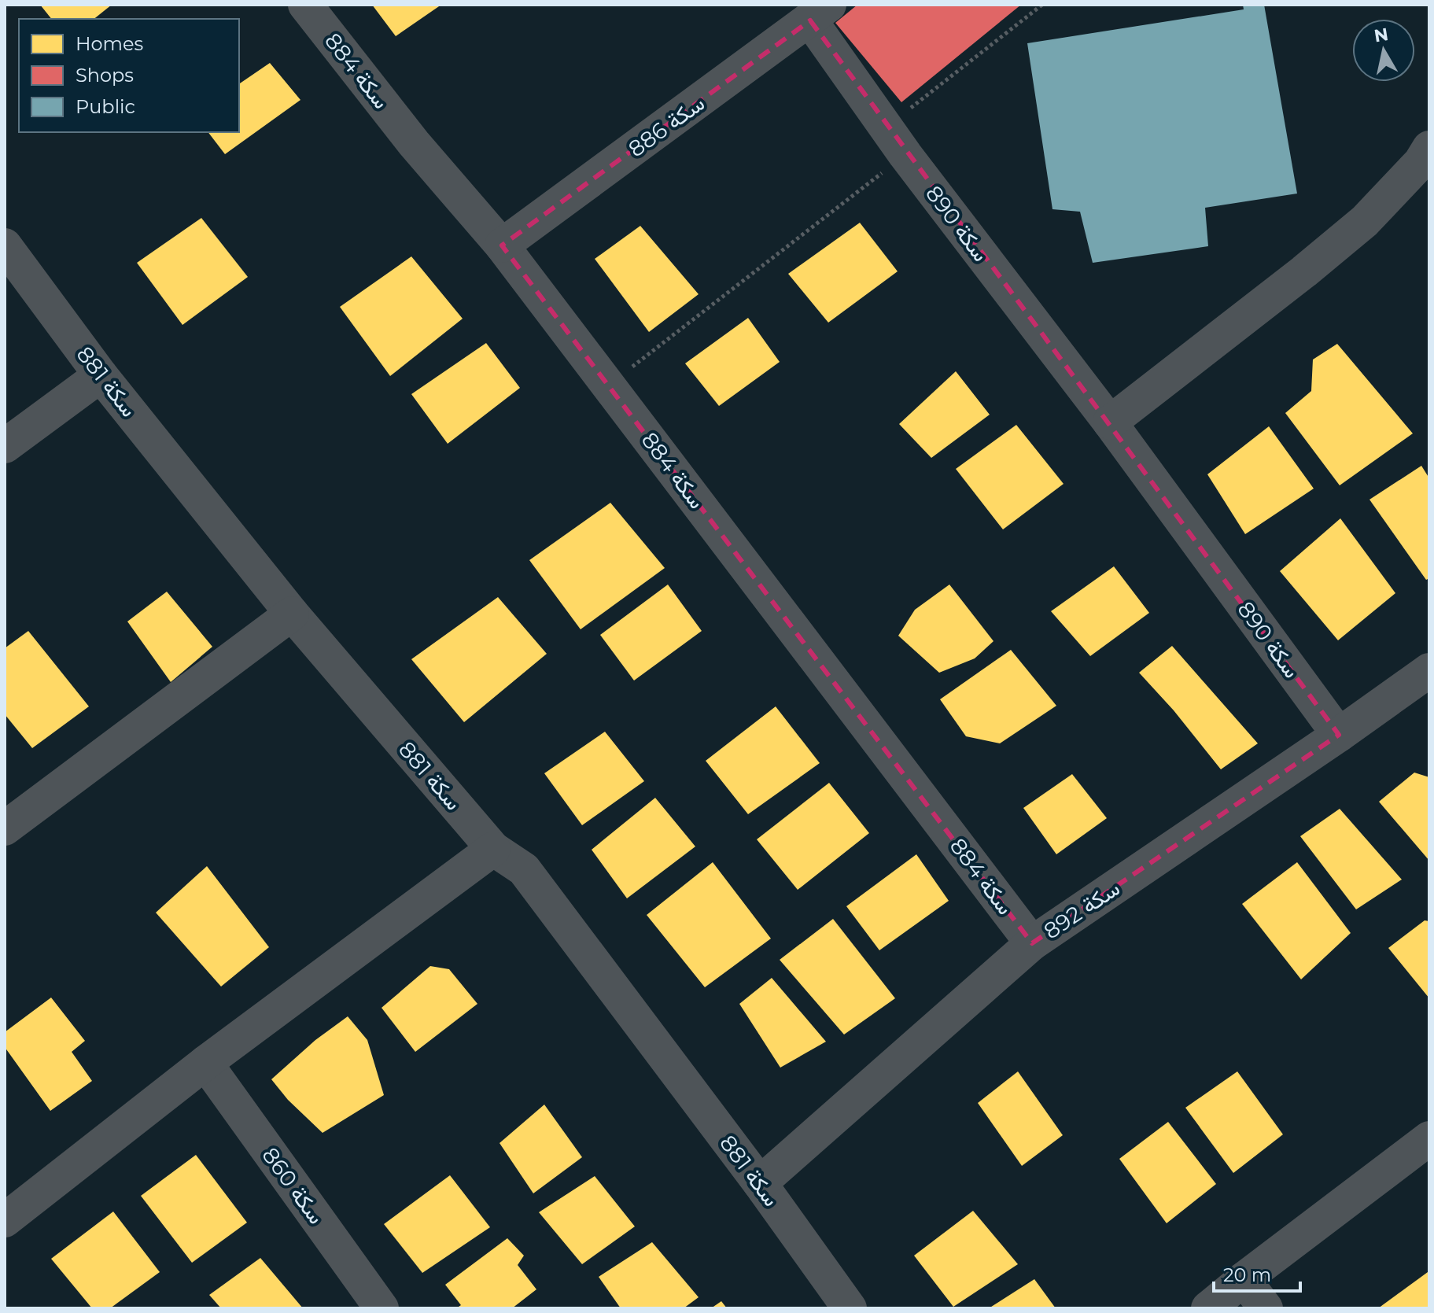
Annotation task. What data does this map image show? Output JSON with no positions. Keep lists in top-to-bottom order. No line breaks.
{"streets":{"street":["سكة 884","سكة 886","سكة 890","سكة 881","سكة 892","سكة 860"]},"crossings":[["سكة 884","سكة 886"],["سكة 884","سكة 892"],["سكة 886","سكة 890"],["سكة 890","سكة 892"],["سكة 881","سكة 892"]],"legend":["Homes","Shops","Public"],"scale_bar":"20 m","north":"top"}
